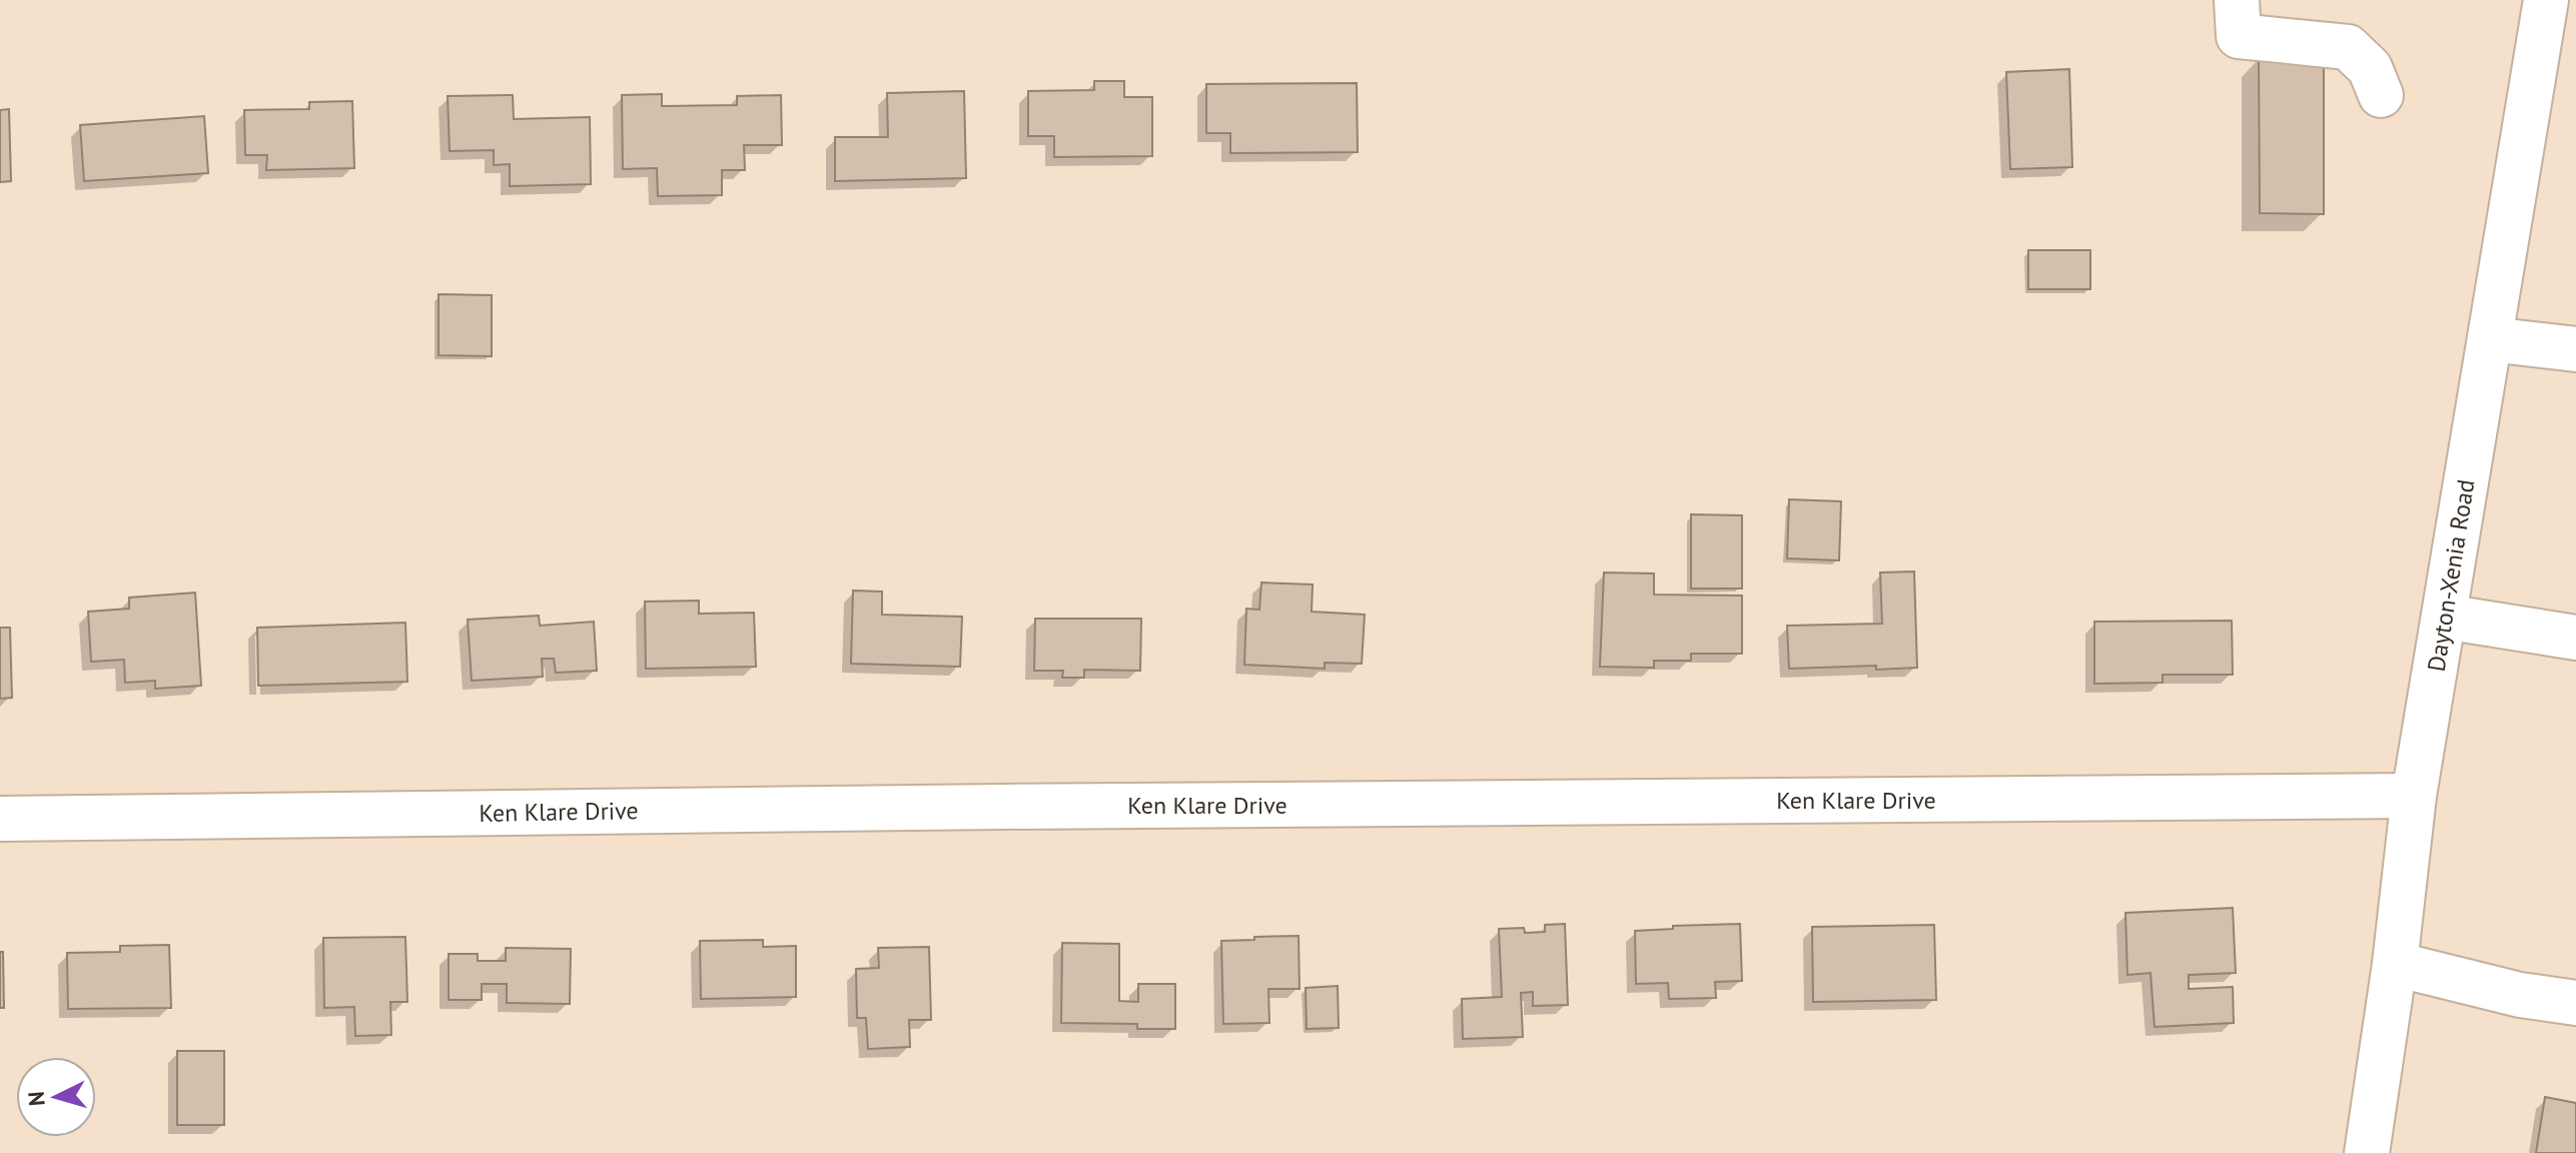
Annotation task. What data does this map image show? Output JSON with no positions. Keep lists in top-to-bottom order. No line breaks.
{"streets":{"street":["Dayton-Xenia Road","Ken Klare Drive"]},"crossings":[["Dayton-Xenia Road","Ken Klare Drive"]],"north":"left"}
